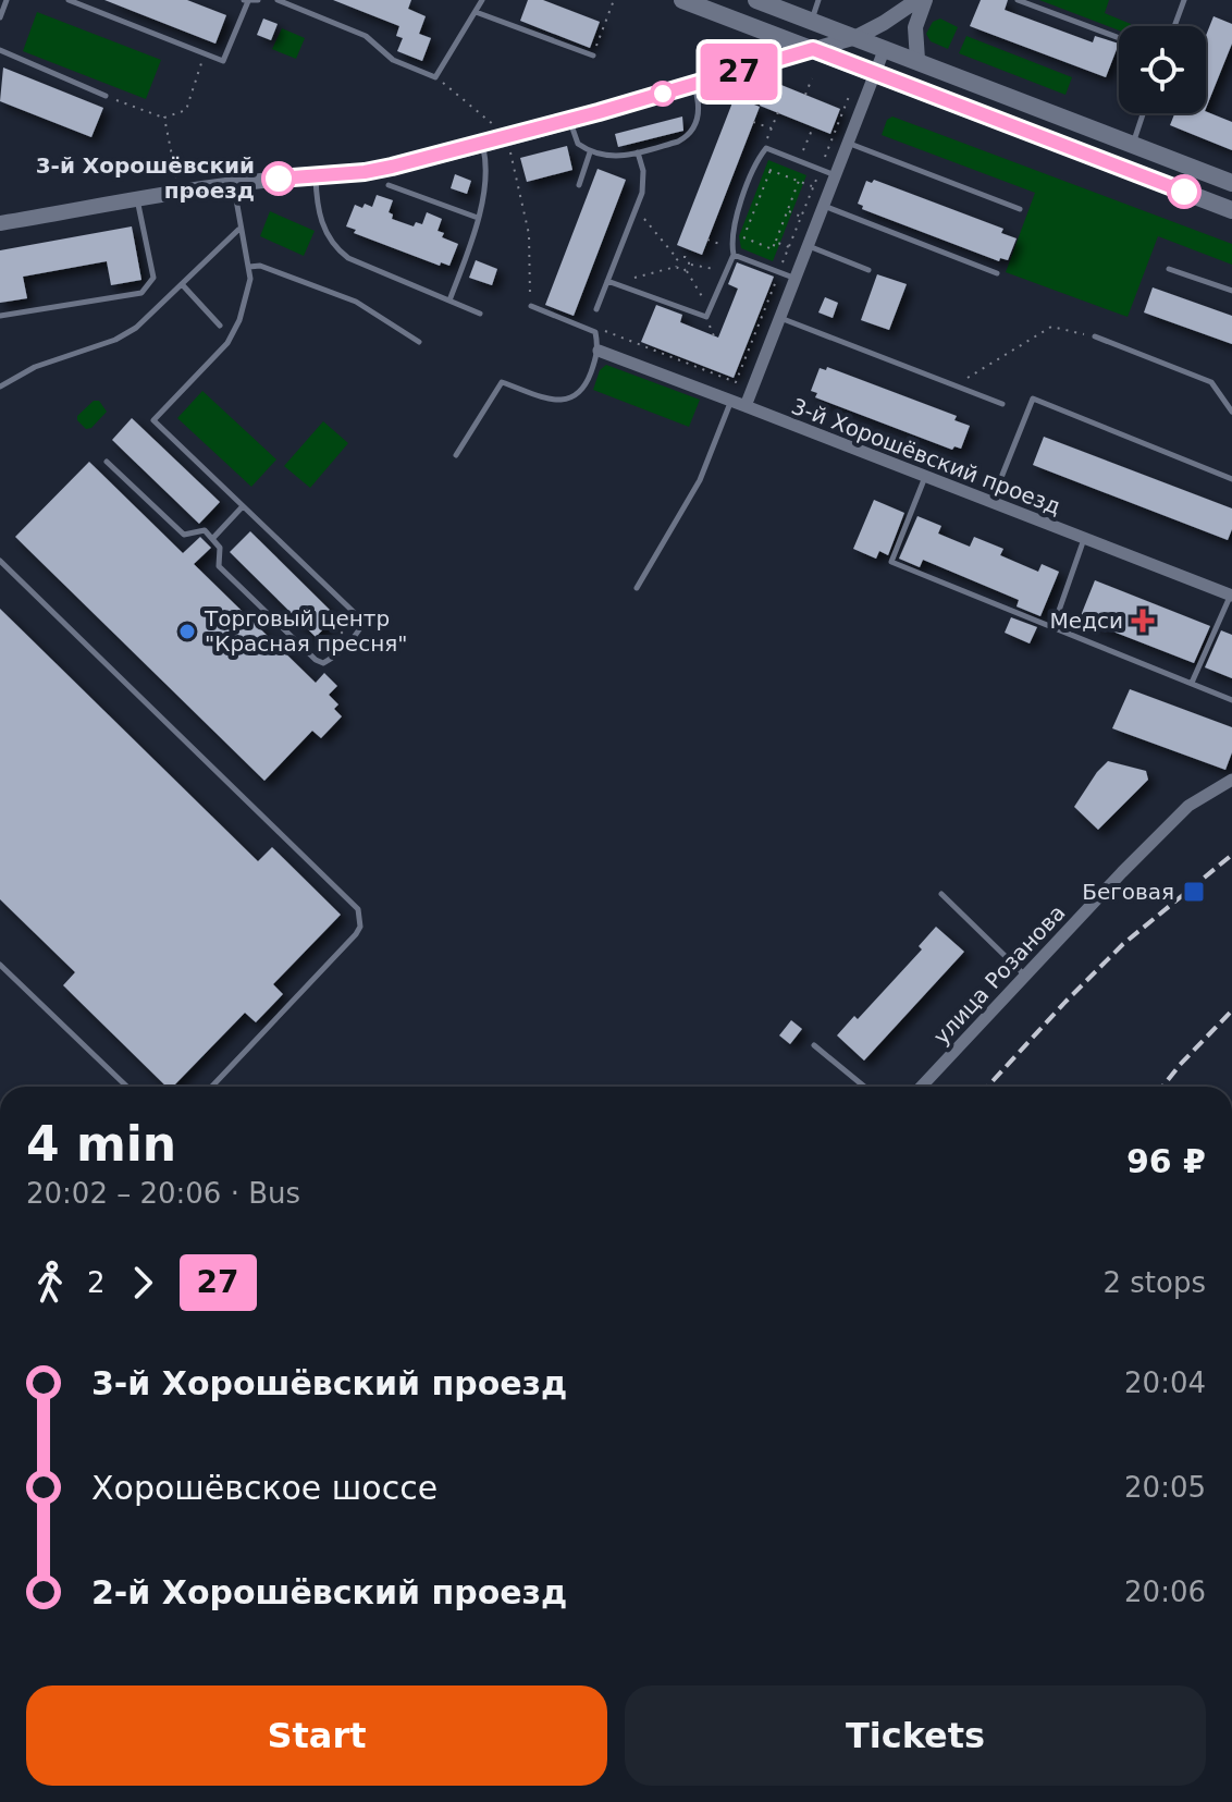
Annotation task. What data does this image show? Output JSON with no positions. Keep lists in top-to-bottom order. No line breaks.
{"streets":{"street":["3-й Хорошёвский проезд","улица Розанова"]},"places":{"other":["3-й Хорошёвский проезд","Торговый центр \"Красная пресня\""],"health":["Медси"],"transit":["Беговая"]},"lines":["bus line 27"],"page":{"on_map":"27","heading":["4 min","20:02 – 20:06 · Bus","96 ₽"],"legs":["2","27","2 stops"],"list":[{"name":"3-й Хорошёвский проезд","value":"20:04"},{"name":"Хорошёвское шоссе","value":"20:05"},{"name":"2-й Хорошёвский проезд","value":"20:06"}],"buttons":["Start","Tickets"]}}
